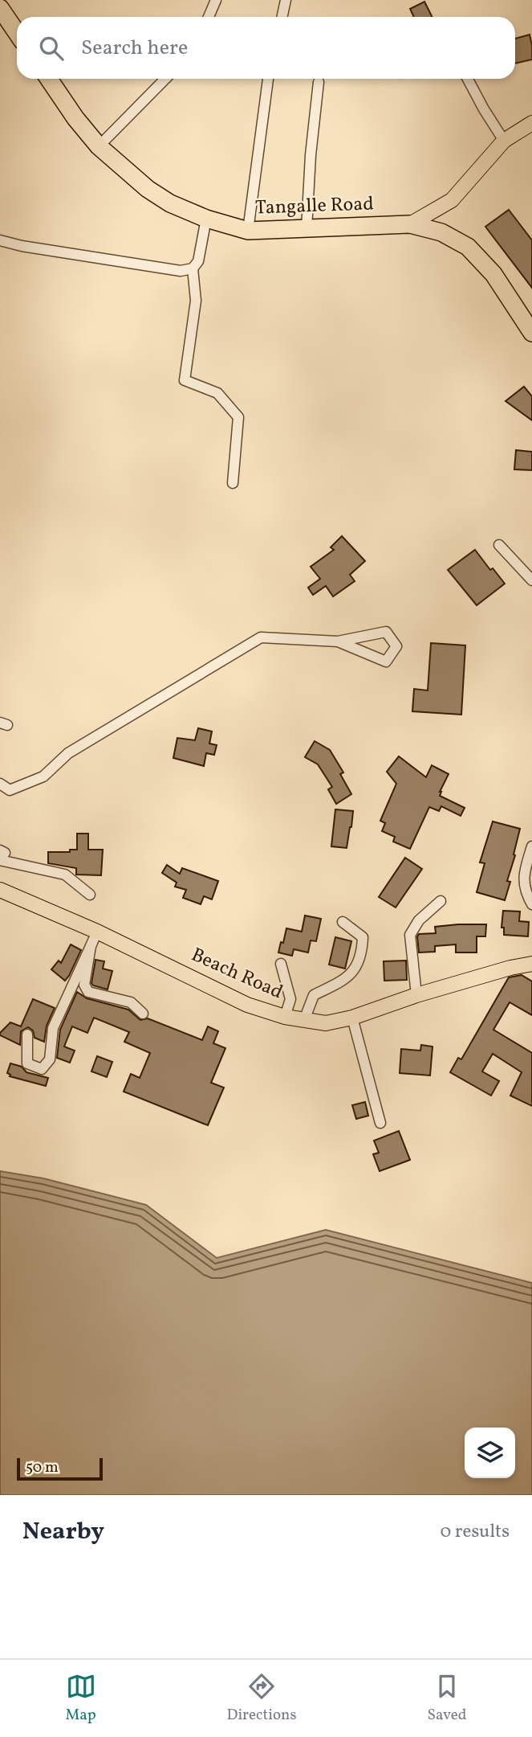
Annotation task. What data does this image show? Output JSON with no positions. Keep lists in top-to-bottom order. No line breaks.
{"streets":{"highway":["Tangalle Road"],"main road":["Beach Road"]},"scale_bar":"50 m","page":{"search":"Search here","scale":"50 m","heading":["Nearby","0 results"],"nav":["Map","Directions","Saved"]}}
